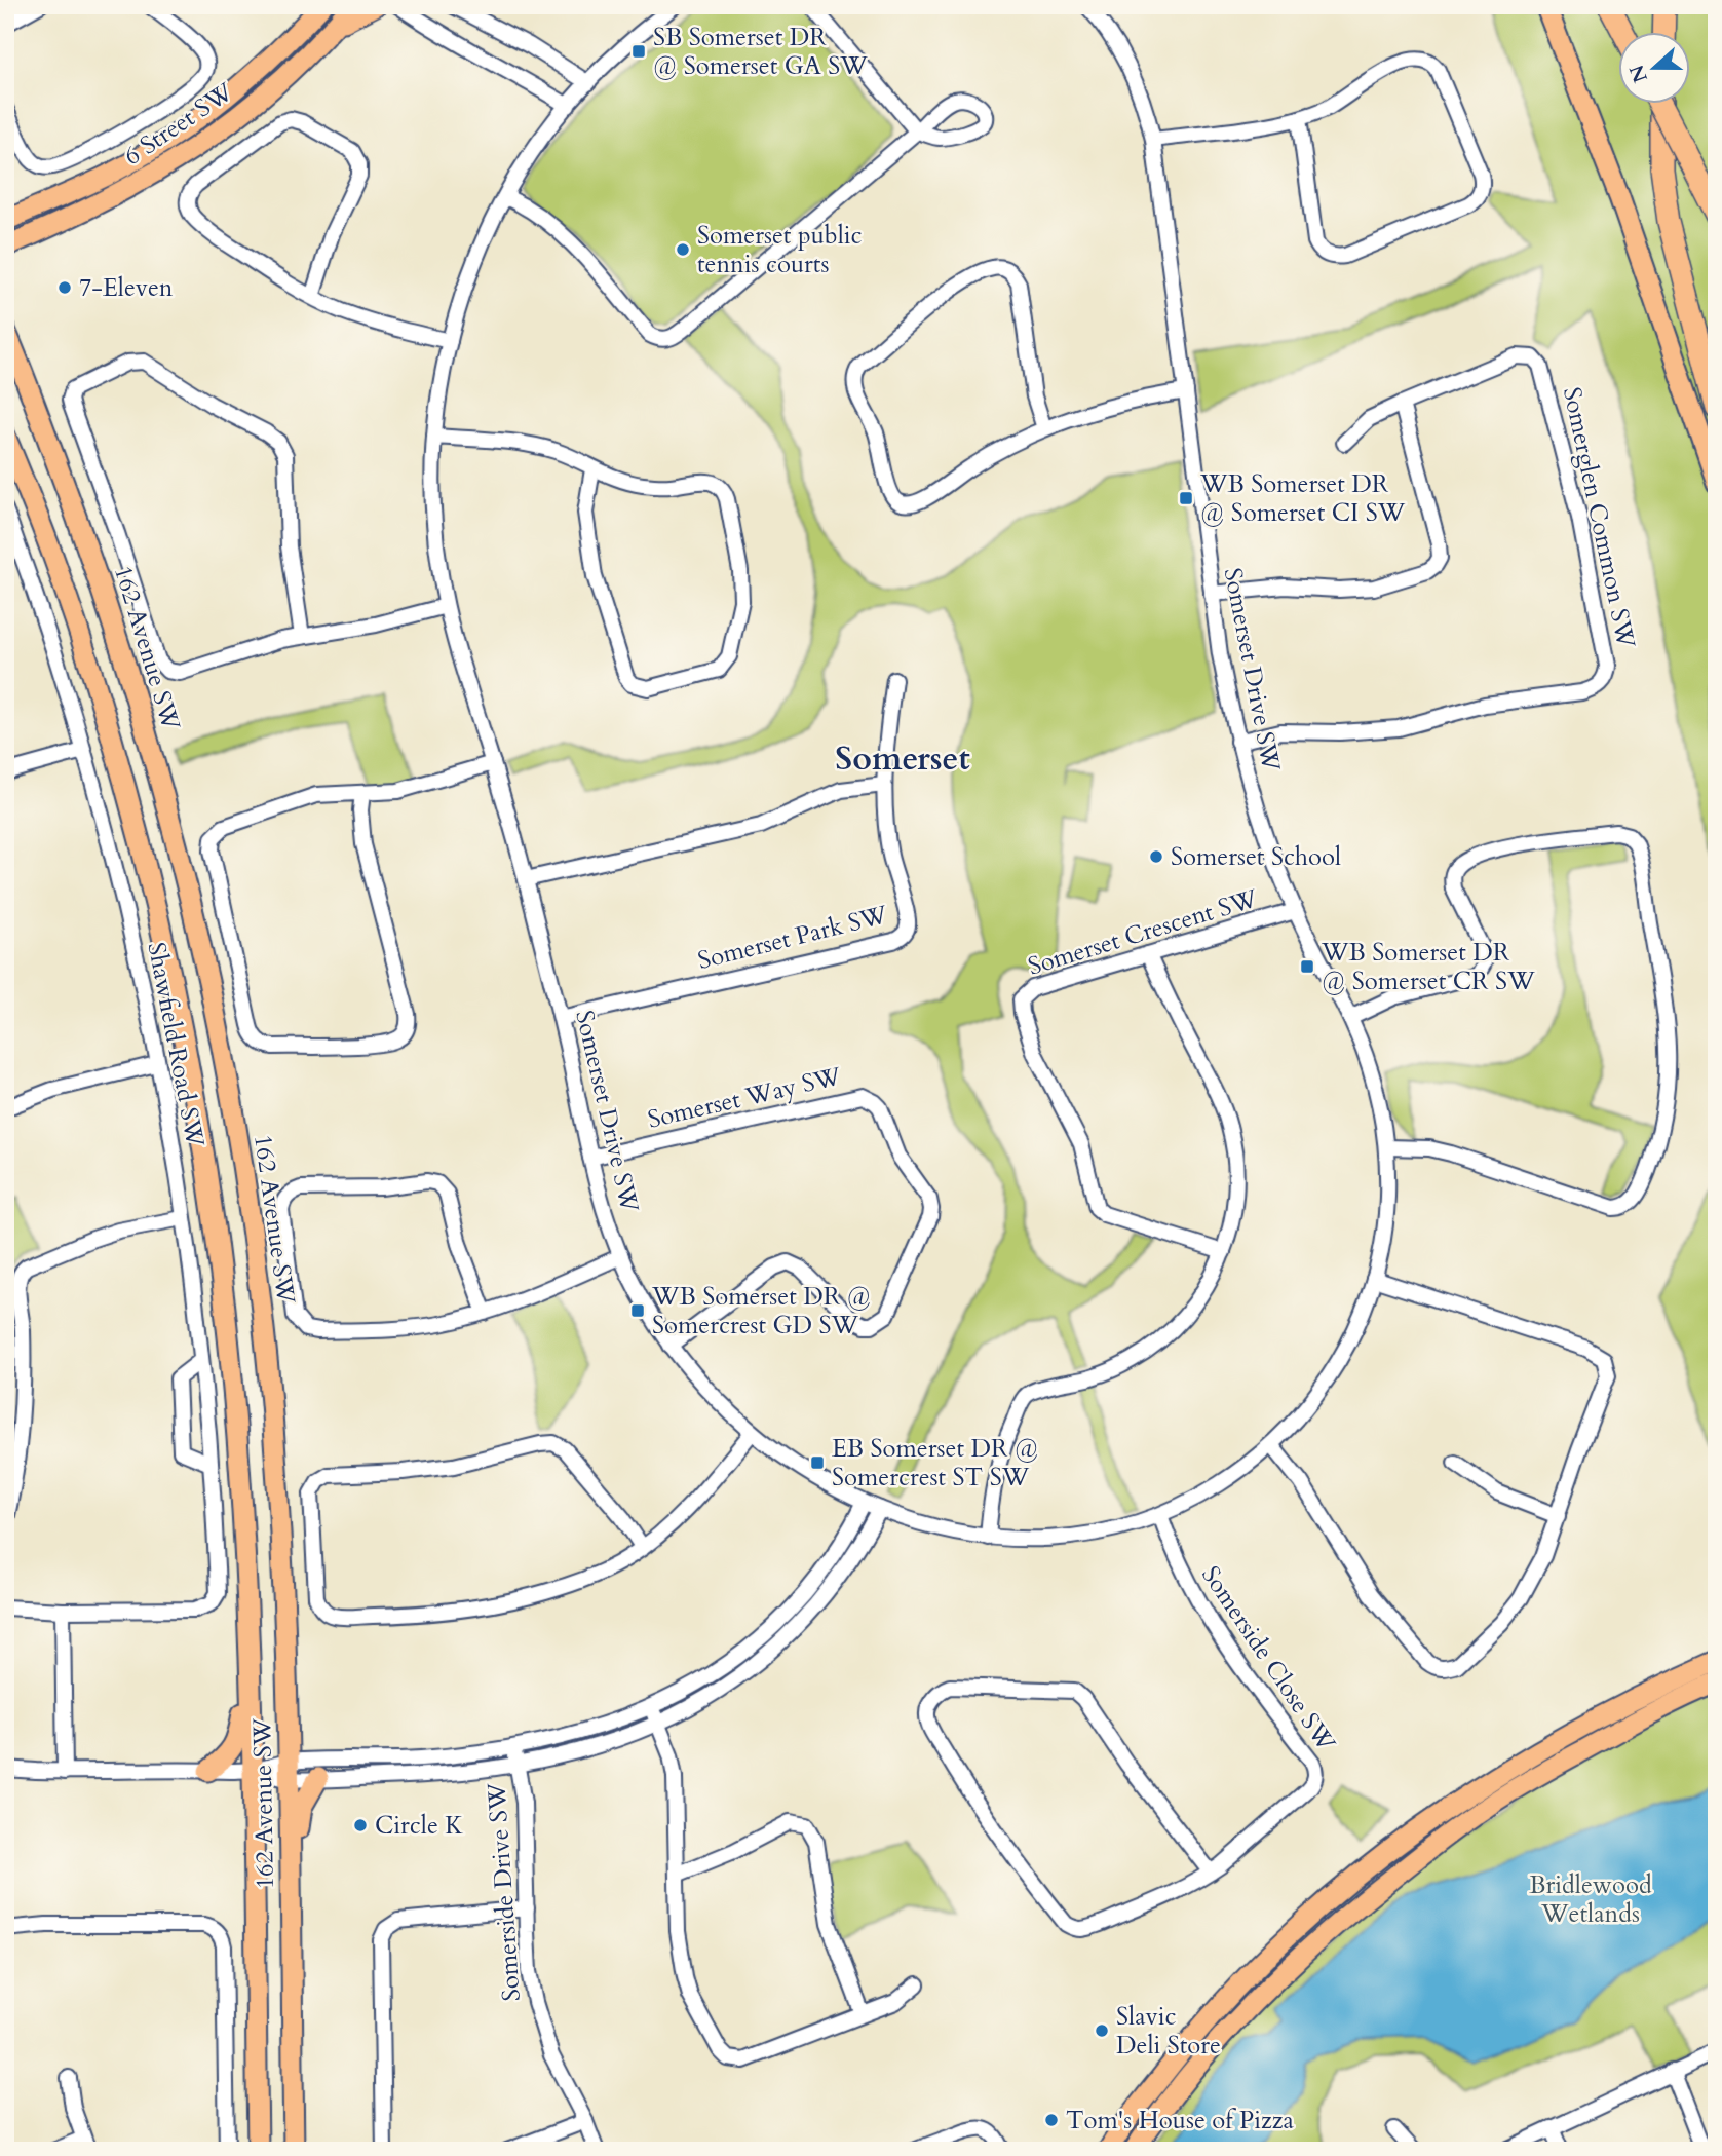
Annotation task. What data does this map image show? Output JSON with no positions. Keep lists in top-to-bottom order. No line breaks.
{"streets":{"main road":["6 Street SW","162 Avenue SW"],"street":["Somerglen Common SW","Somerset Drive SW","Somerset Crescent SW","Somerset Park SW","Shawfield Road SW","Somerset Way SW","Somerside Close SW","Somerside Drive SW"]},"crossings":[["Somerglen Common SW","Somerset Drive SW"],["Somerset Drive SW","Somerset Crescent SW"],["Somerset Drive SW","Somerset Park SW"],["Somerset Drive SW","Somerset Way SW"],["Somerset Drive SW","Somerside Close SW"]],"districts":["Somerset"],"parks":["Bridlewood Wetlands"],"places":{"transit":["SB Somerset DR @ Somerset GA SW","WB Somerset DR @ Somerset CI SW","WB Somerset DR @ Somerset CR SW","WB Somerset DR @ Somercrest GD SW","EB Somerset DR @ Somercrest ST SW"],"other":["Somerset public tennis courts","7-Eleven","Somerset School","Circle K","Slavic Deli Store","Tom's House of Pizza"]},"north":"left"}
